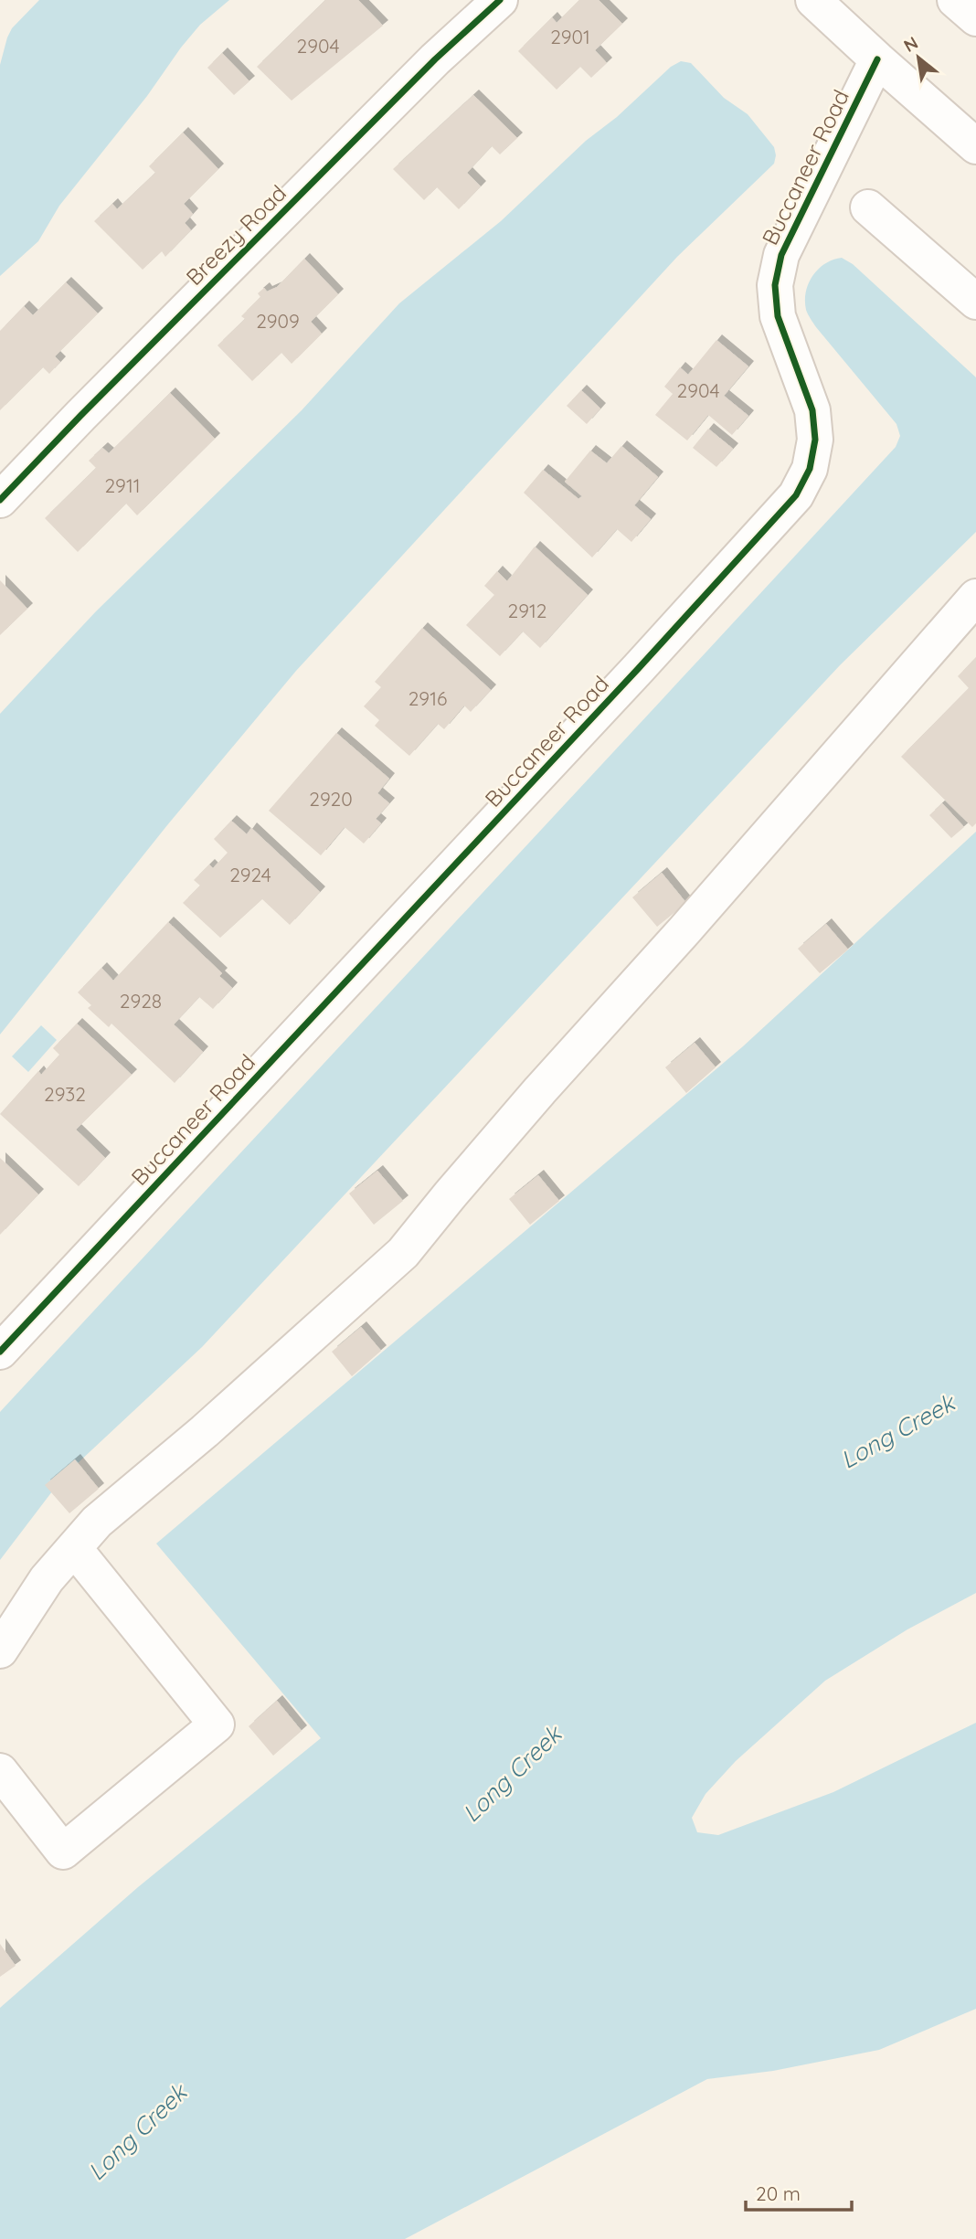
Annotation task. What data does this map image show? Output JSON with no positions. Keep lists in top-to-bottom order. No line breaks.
{"streets":{"street":["Buccaneer Road","Breezy Road"]},"water":["Long Creek"],"house_numbers":["2901","2904","2909","2904","2911","2912","2916","2920","2924","2928","2932"],"scale_bar":"20 m","north":"top left"}
